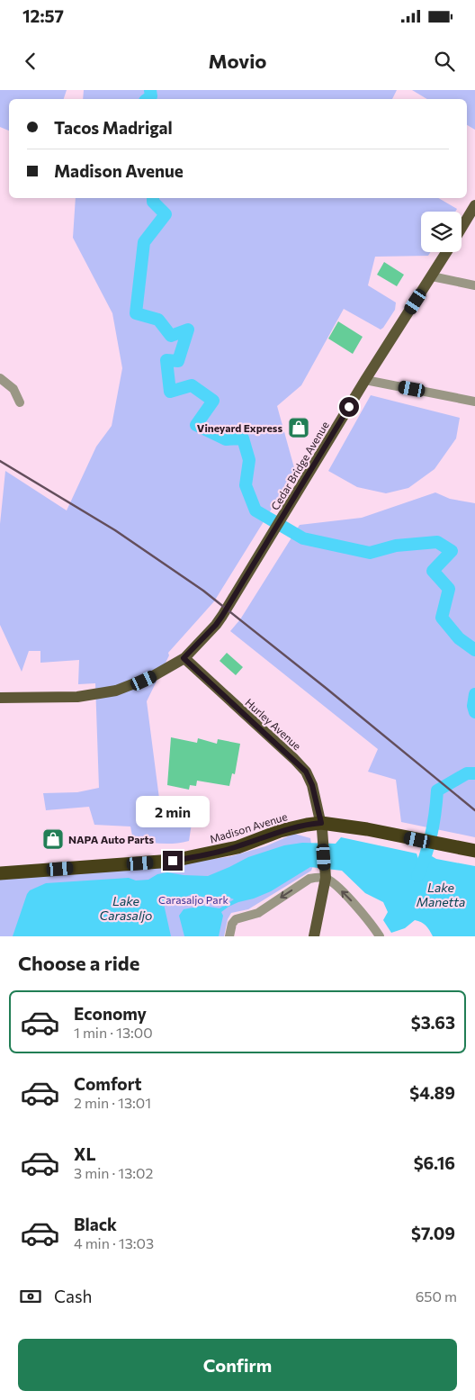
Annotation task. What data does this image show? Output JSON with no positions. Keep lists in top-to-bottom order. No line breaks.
{"streets":{"highway":["Madison Avenue"],"main road":["Cedar Bridge Avenue","Hurley Avenue"]},"crossings":[["Cedar Bridge Avenue","Hurley Avenue"],["Hurley Avenue","Madison Avenue"]],"water":["Lake Manetta","Lake Carasaljo"],"parks":["Carasaljo Park"],"places":{"shop":["Vineyard Express","NAPA Auto Parts"]},"page":{"status":"12:57","header":"Movio","banner":["Tacos Madrigal","Madison Avenue"],"bubble":"2 min","heading":"Choose a ride","list":[{"name":"Economy","note":"1 min · 13:00","value":"$3.63"},{"name":"Comfort","note":"2 min · 13:01","value":"$4.89"},{"name":"XL","note":"3 min · 13:02","value":"$6.16"},{"name":"Black","note":"4 min · 13:03","value":"$7.09"}],"pay":["Cash","650 m"],"buttons":"Confirm"}}
